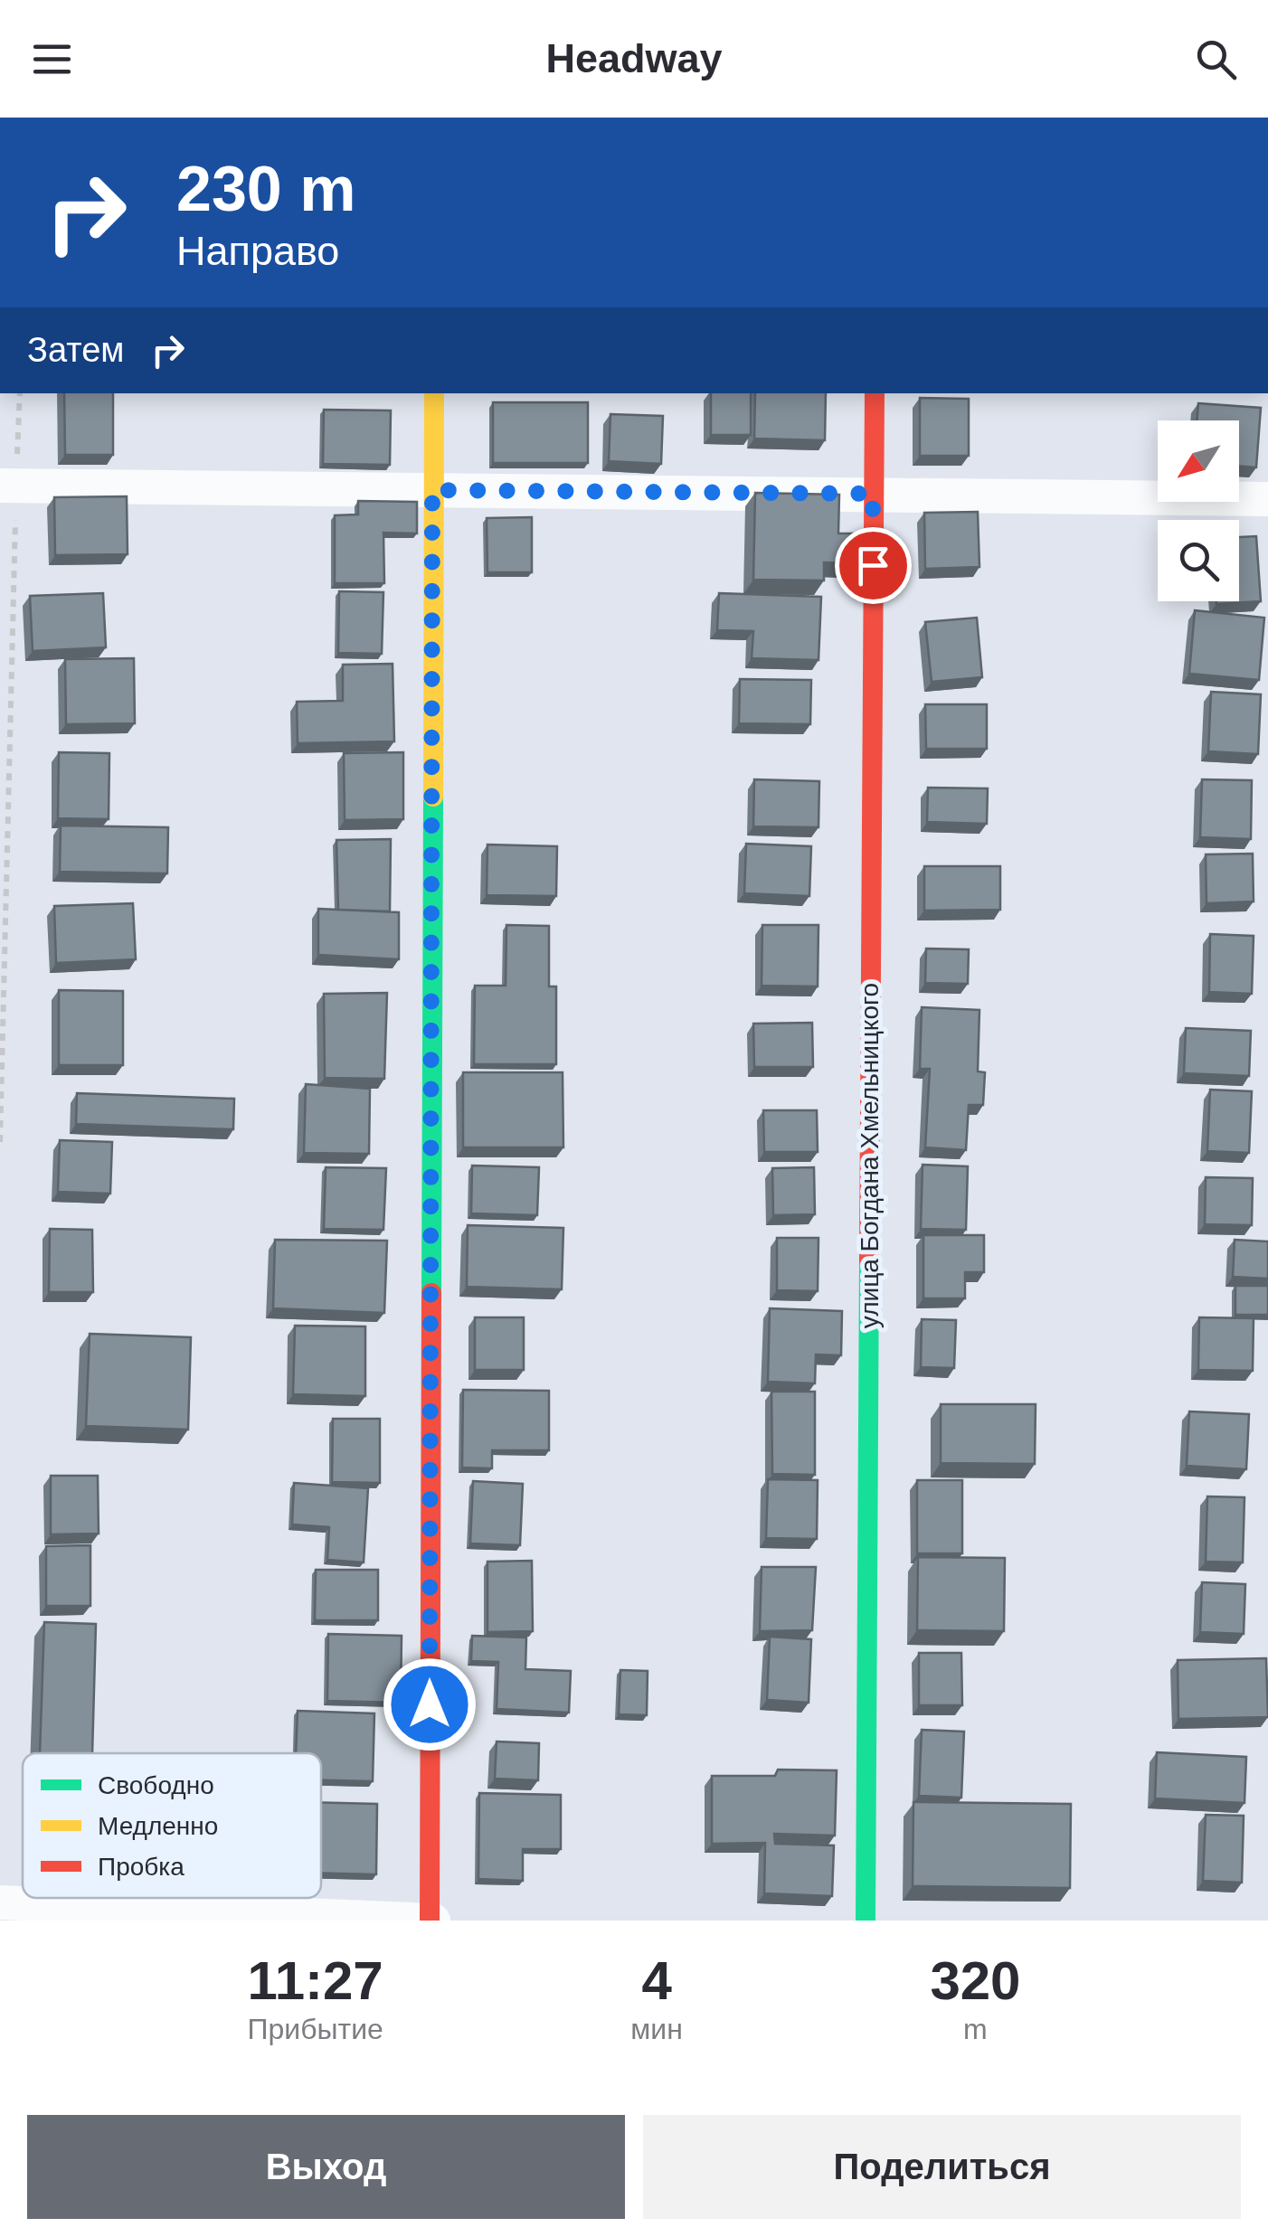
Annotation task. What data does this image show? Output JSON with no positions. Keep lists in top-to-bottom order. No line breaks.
{"streets":{"street":["улица Богдана Хмельницкого"]},"legend":["Свободно","Медленно","Пробка"],"north":"bottom left","page":{"header":"Headway","turn":["230 m","Направо"],"then":"Затем","eta":["11:27","Прибытие","4","мин","320","m"],"buttons":["Выход","Поделиться"]}}
